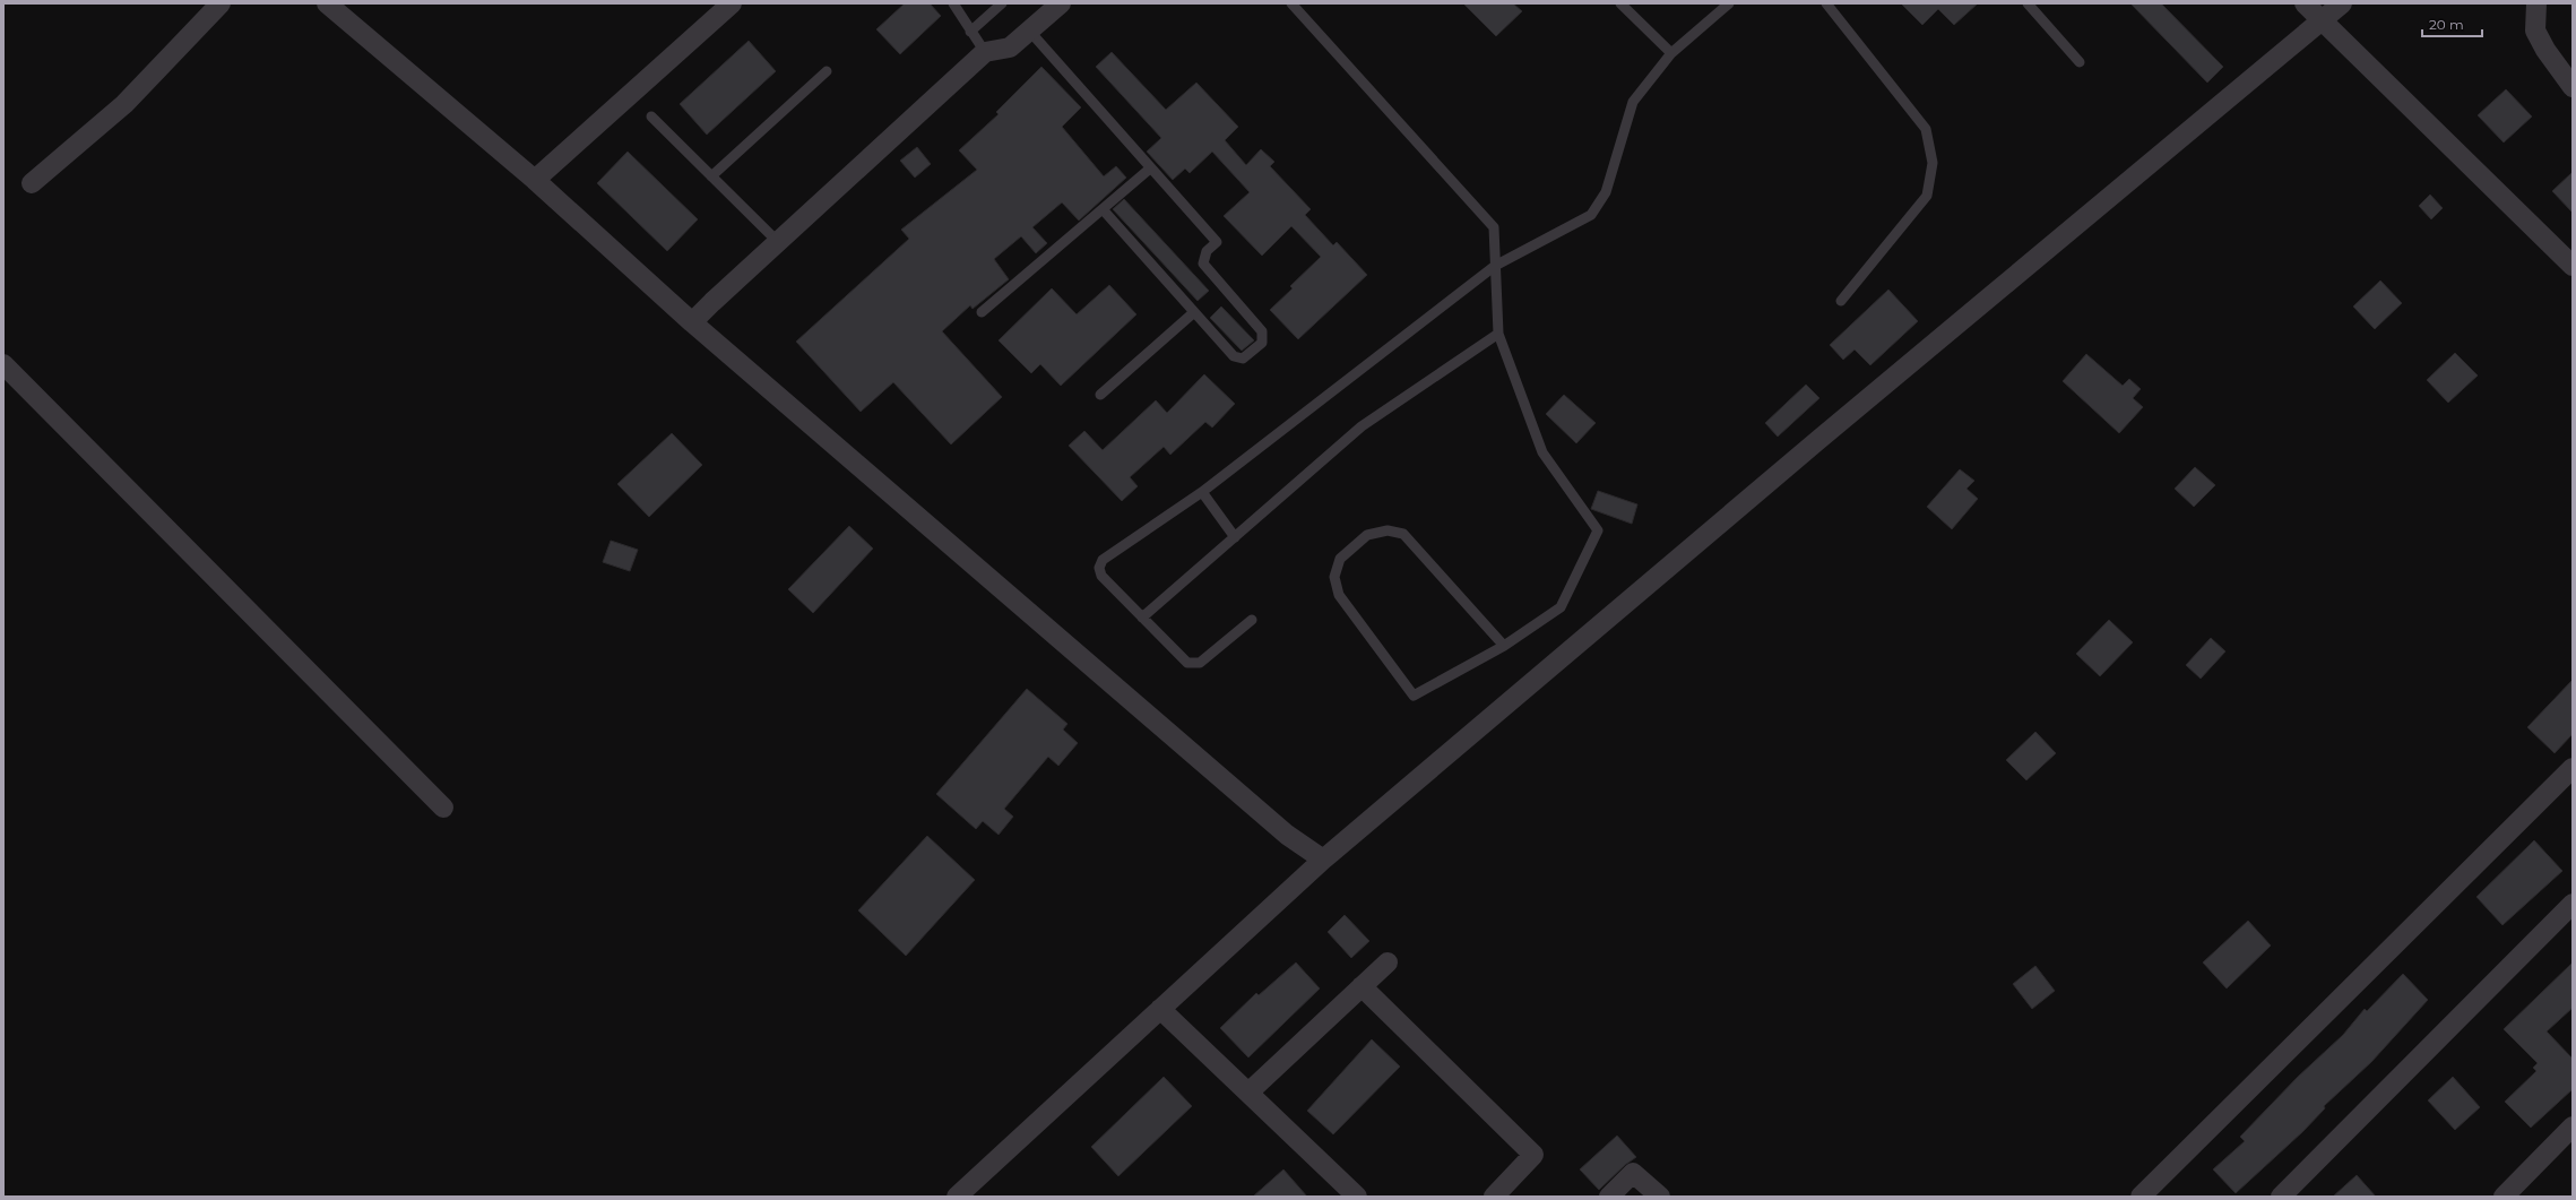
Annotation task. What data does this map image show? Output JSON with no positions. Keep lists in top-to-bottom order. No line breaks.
{"scale_bar":"20 m"}
